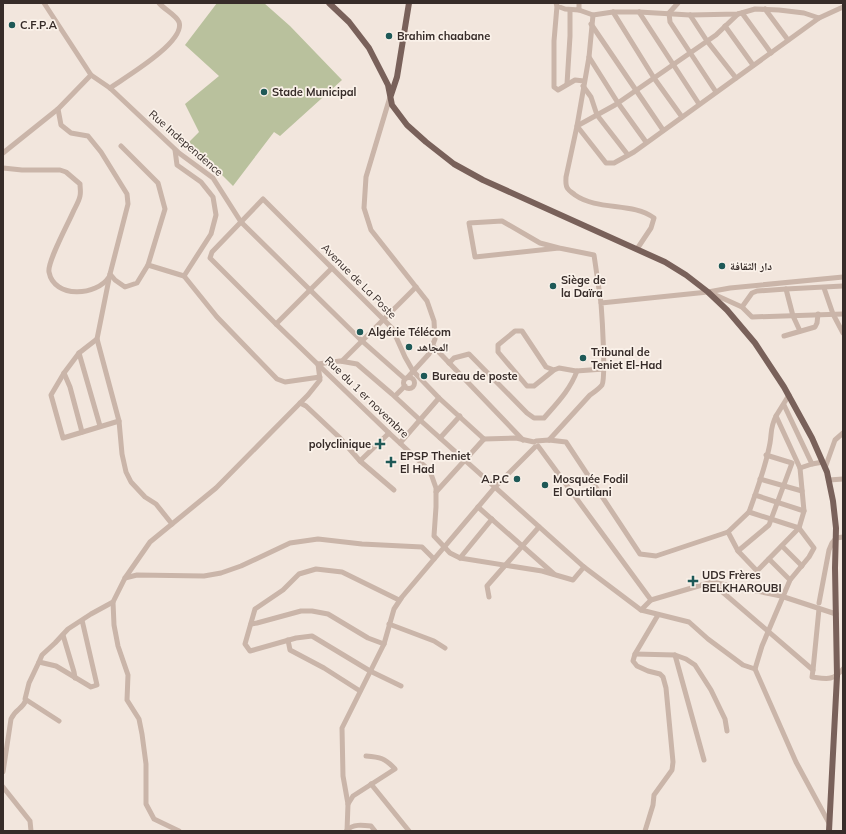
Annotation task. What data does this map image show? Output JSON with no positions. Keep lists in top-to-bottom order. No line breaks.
{"streets":{"street":["Rue Independence","Avenue de La Poste","Rue du 1 er novembre"]},"crossings":[["Rue Independence","Avenue de La Poste"],["Avenue de La Poste","Rue du 1 er novembre"]],"places":{"other":["C.F.P.A","Brahim chaabane","Stade Municipal","دار الثقافة","Siège de la Daïra","Algérie Télécom","المجاهد","Tribunal de Teniet El-Had","Bureau de poste","A.P.C","Mosquée Fodil El Ourtilani"],"health":["polyclinique","EPSP Theniet El Had","UDS Frères BELKHAROUBI"]}}
